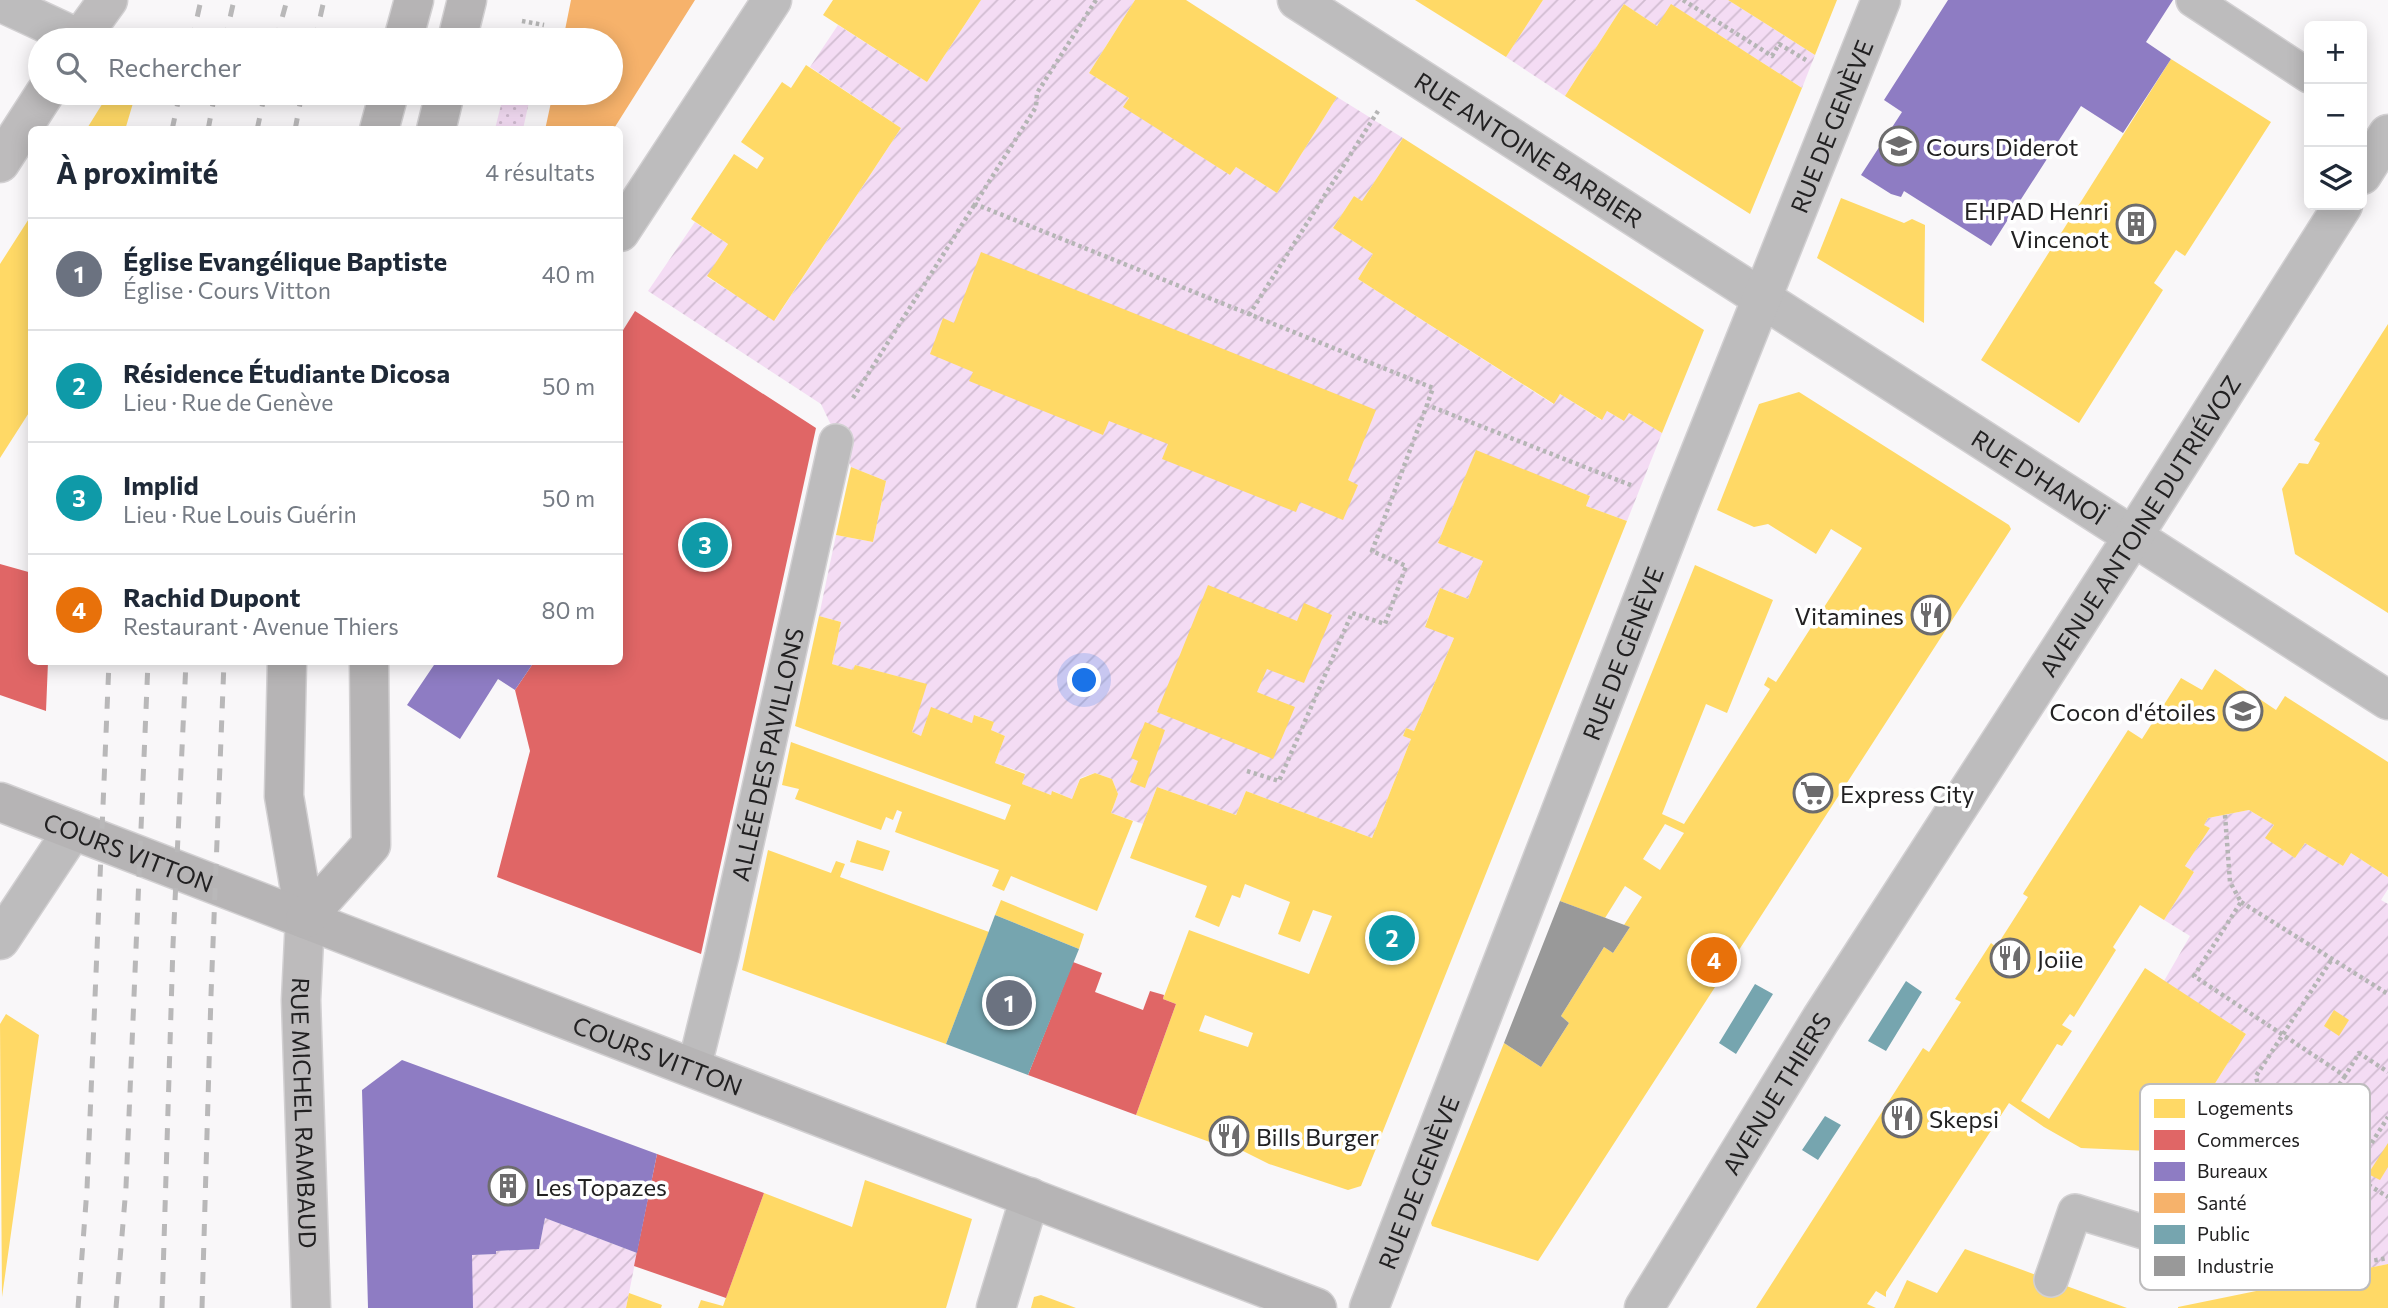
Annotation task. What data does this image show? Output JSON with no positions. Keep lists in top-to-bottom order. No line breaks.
{"streets":{"main road":["COURS VITTON","RUE MICHEL RAMBAUD"],"street":["RUE DE GENÈVE","RUE ANTOINE BARBIER","RUE D'HANOÏ","AVENUE ANTOINE DUTRIÉVOZ","AVENUE THIERS"],"lane":["ALLÉE DES PAVILLONS"]},"crossings":[["RUE DE GENÈVE","RUE ANTOINE BARBIER"],["RUE DE GENÈVE","RUE D'HANOÏ"],["RUE ANTOINE BARBIER","RUE D'HANOÏ"],["RUE D'HANOÏ","AVENUE ANTOINE DUTRIÉVOZ"],["AVENUE ANTOINE DUTRIÉVOZ","AVENUE THIERS"],["ALLÉE DES PAVILLONS","COURS VITTON"],["COURS VITTON","RUE MICHEL RAMBAUD"]],"places":{"school or university":["Cours Diderot","Cocon d'étoiles"],"building":["EHPAD Henri Vincenot","Les Topazes"],"restaurant":["Vitamines","Joiie","Skepsi","Bills Burger"],"supermarket":["Express City"]},"legend":["Logements","Commerces","Bureaux","Santé","Public","Industrie"],"page":{"map_buttons":["+","−"],"search":"Rechercher","heading":["À proximité","4 résultats"],"list":[{"mark":"1","name":"Église Evangélique Baptiste","note":"Église · Cours Vitton","value":"40 m"},{"mark":"2","name":"Résidence Étudiante Dicosa","note":"Lieu · Rue de Genève","value":"50 m"},{"mark":"3","name":"Implid","note":"Lieu · Rue Louis Guérin","value":"50 m"},{"mark":"4","name":"Rachid Dupont","note":"Restaurant · Avenue Thiers","value":"80 m"}],"pins":["3","2","4","1"]}}
